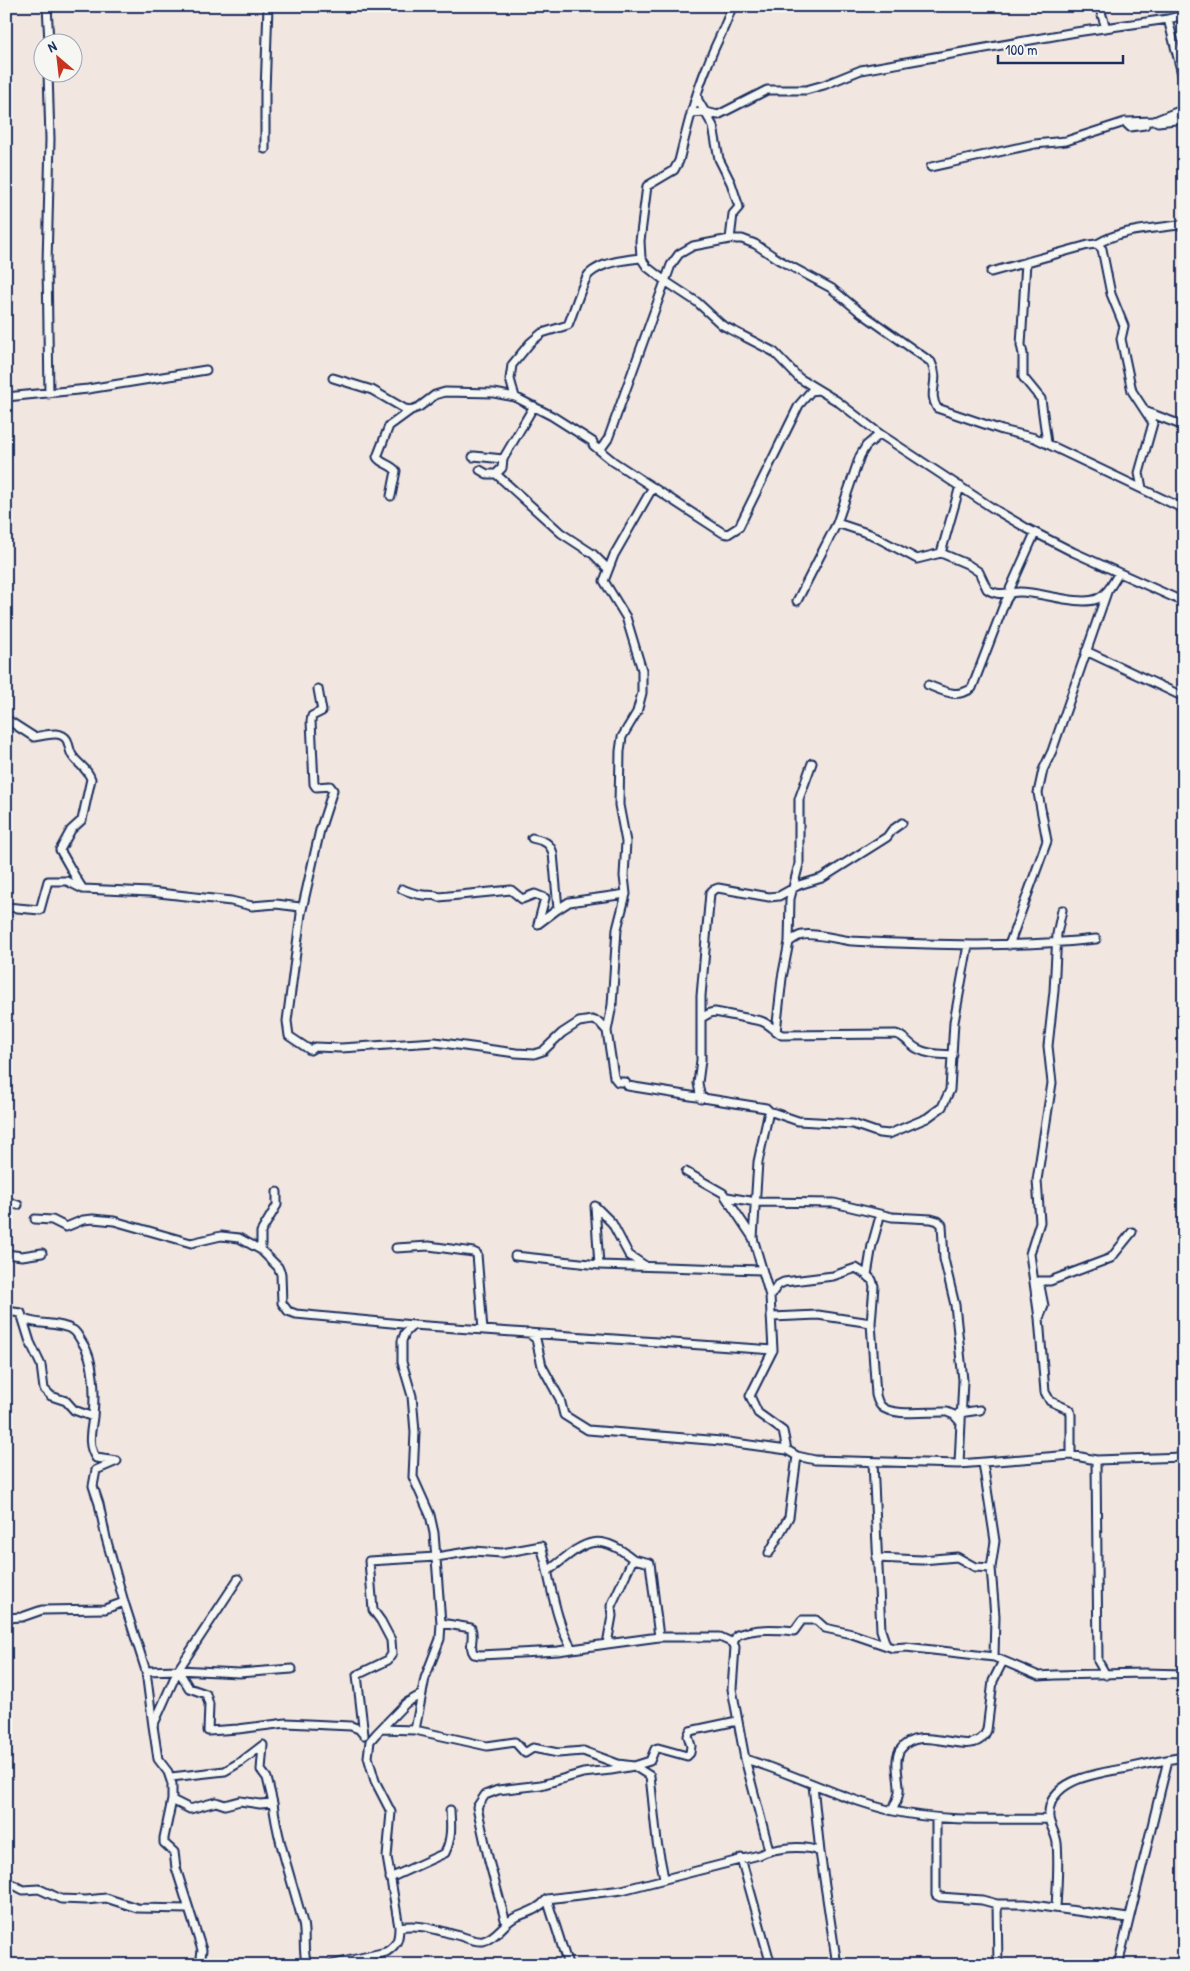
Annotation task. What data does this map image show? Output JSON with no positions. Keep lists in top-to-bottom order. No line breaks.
{"scale_bar":"100 m","north":"top left"}
